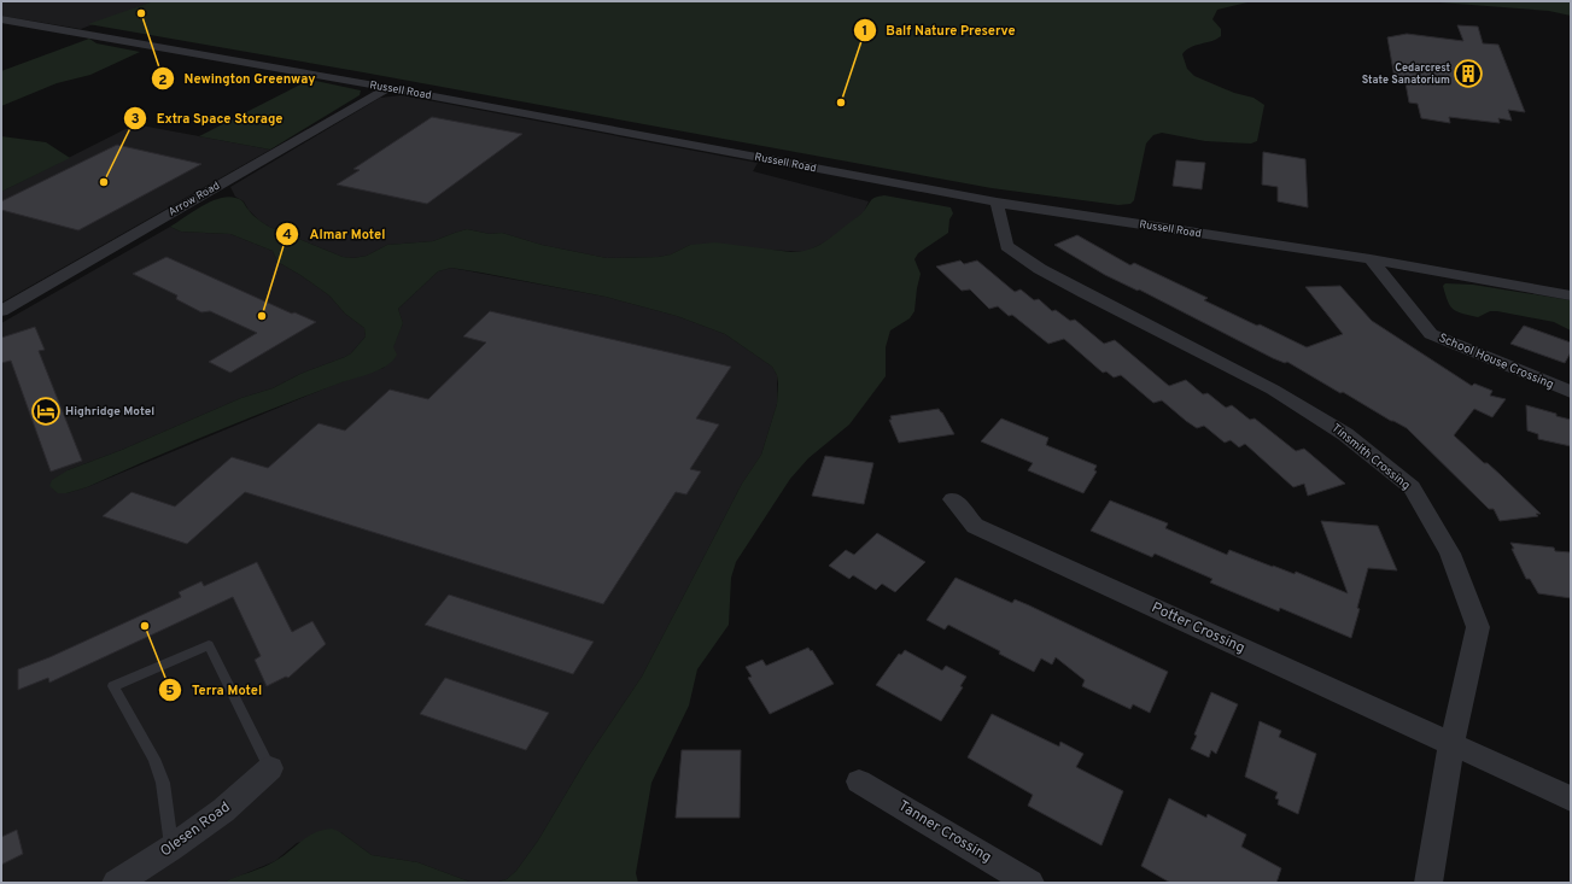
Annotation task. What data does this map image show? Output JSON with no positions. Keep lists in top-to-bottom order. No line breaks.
{"streets":{"street":["Russell Road","Arrow Road","School House Crossing","Tinsmith Crossing","Potter Crossing","Olesen Road","Tanner Crossing"]},"crossings":[["Russell Road","Arrow Road"],["Russell Road","School House Crossing"],["Russell Road","Tinsmith Crossing"],["Tinsmith Crossing","Potter Crossing"]],"places":{"other":["Newington Greenway","Balf Nature Preserve","Extra Space Storage","Almar Motel","Terra Motel"],"building":["Cedarcrest State Sanatorium"],"hotel":["Highridge Motel"]}}
